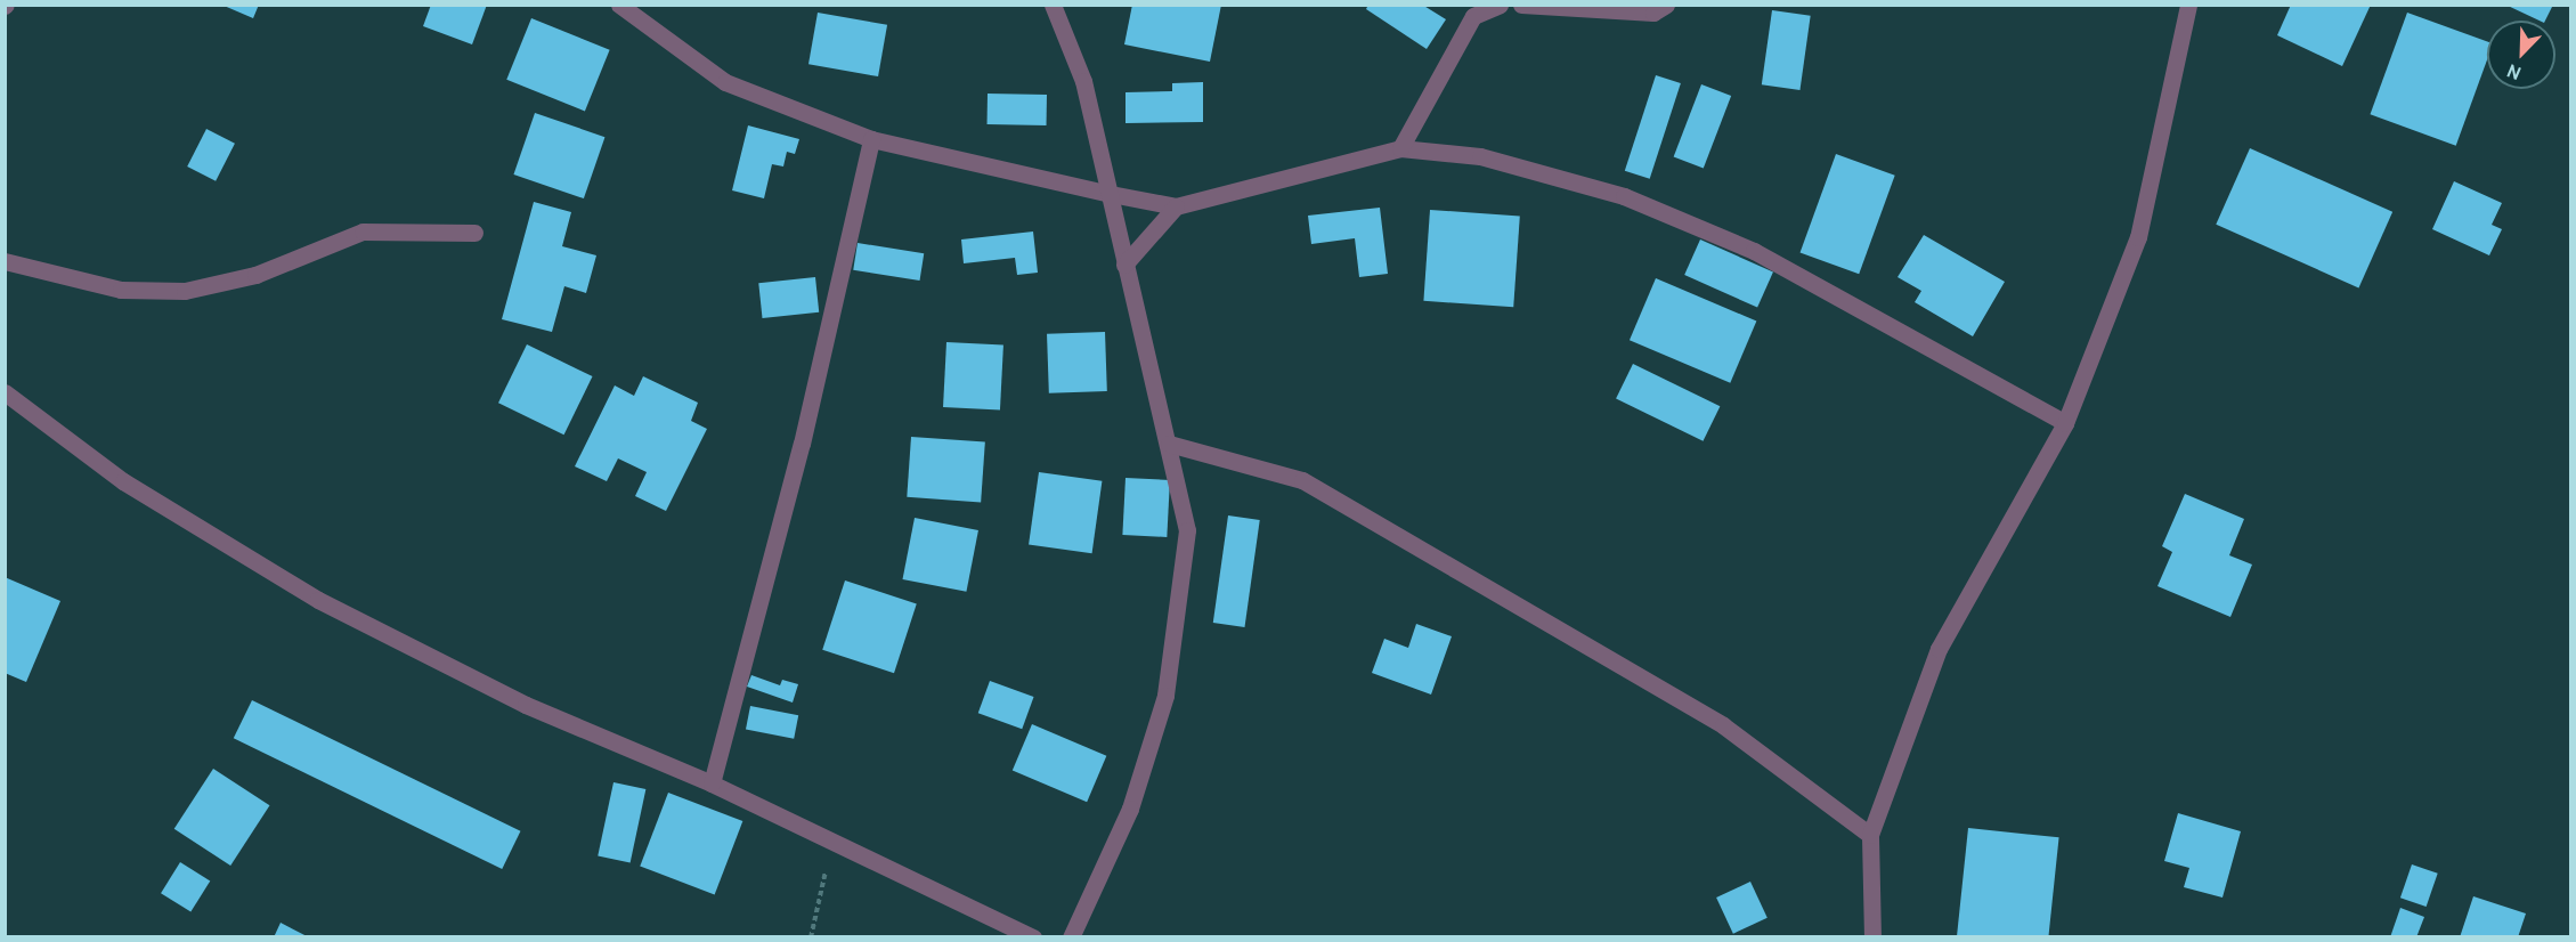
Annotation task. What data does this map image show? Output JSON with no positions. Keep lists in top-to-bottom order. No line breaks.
{"north":"bottom left"}
